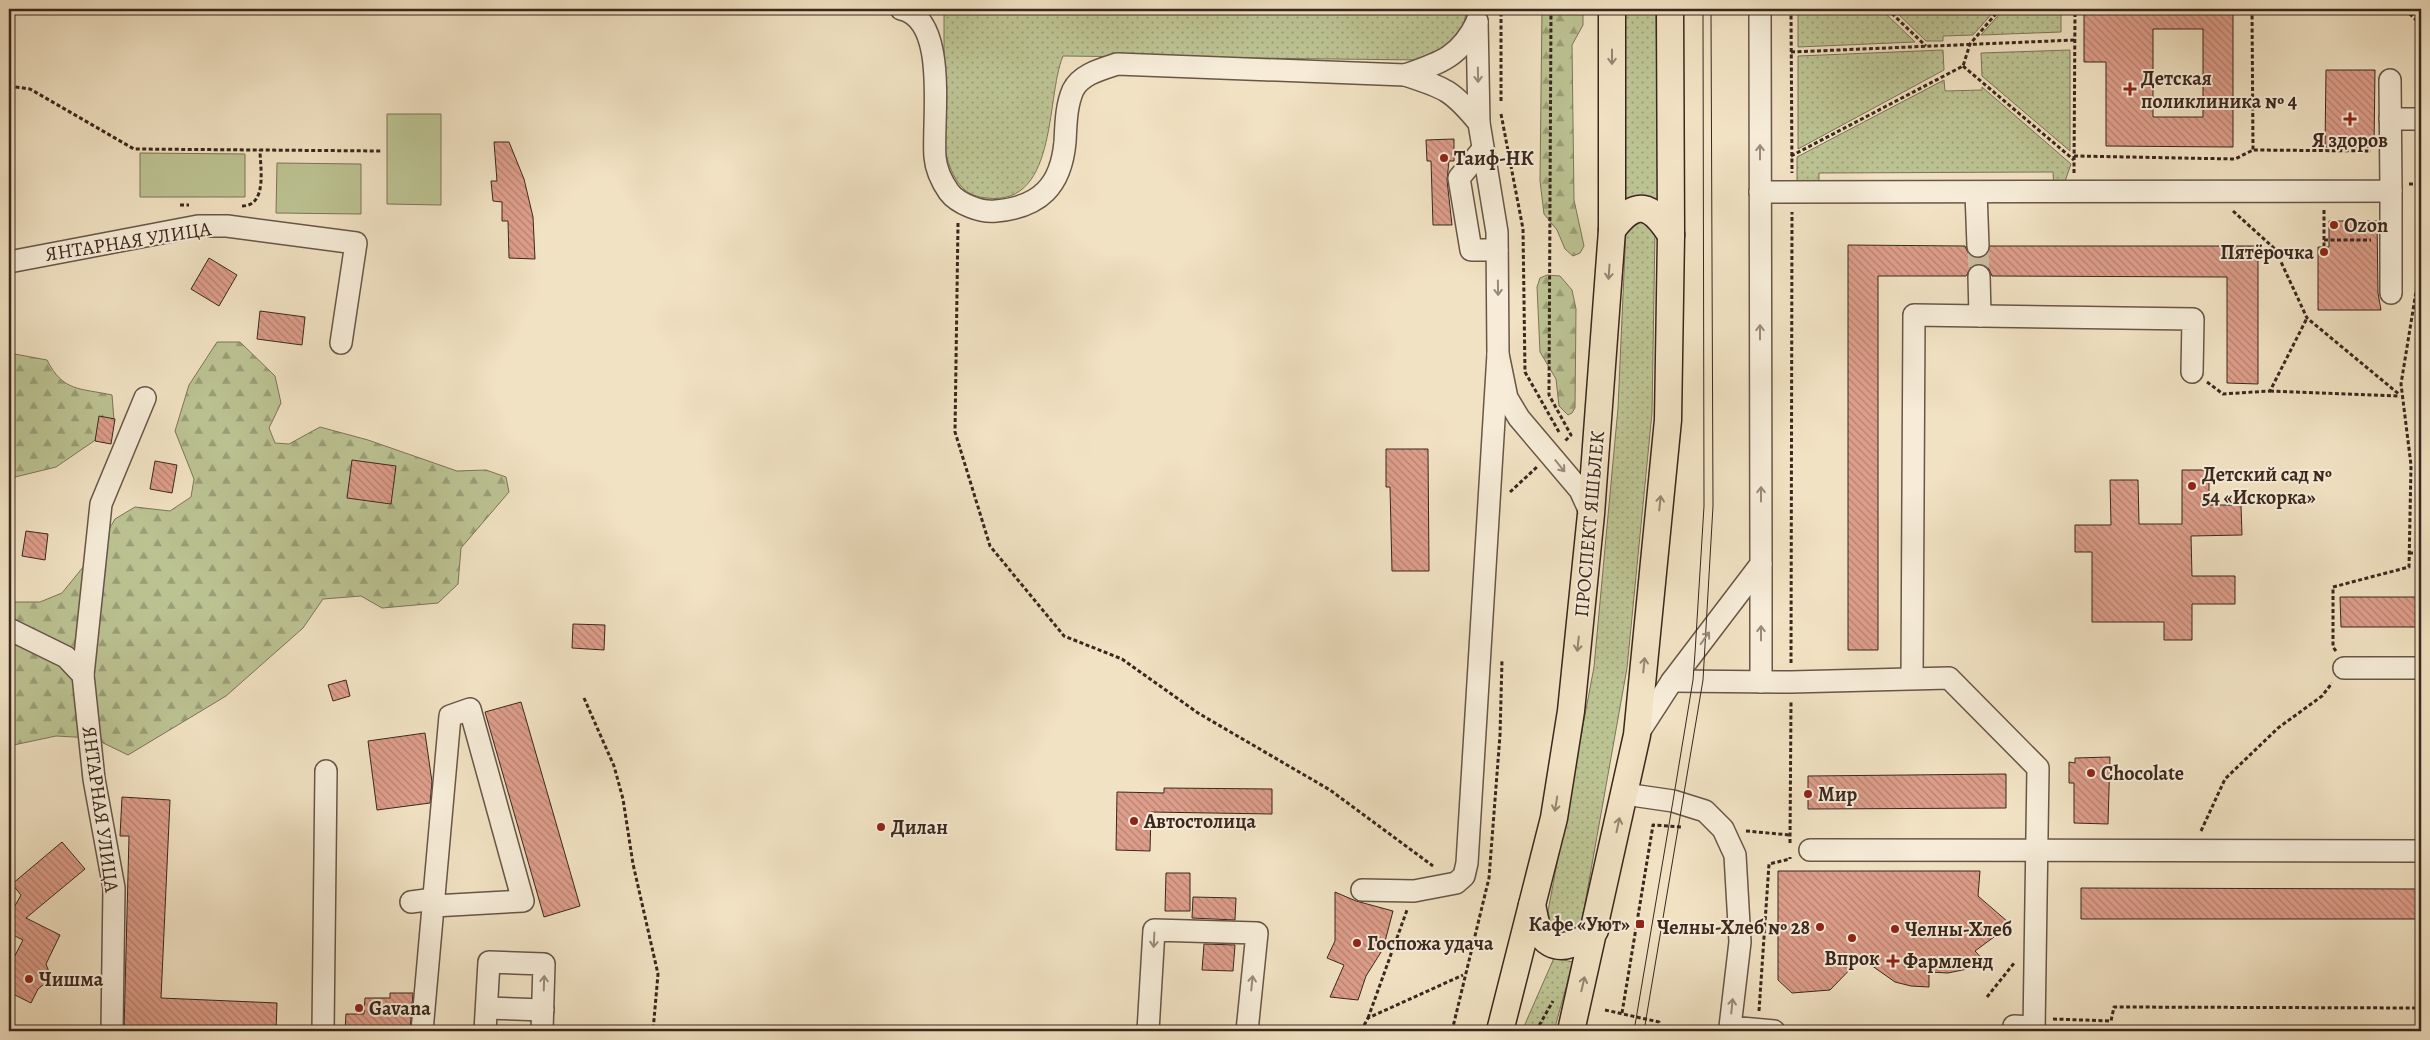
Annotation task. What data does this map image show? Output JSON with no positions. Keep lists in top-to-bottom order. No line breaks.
{"streets":{"main road":["ПРОСПЕКТ ЯШЬЛЕК"],"street":["ЯНТАРНАЯ УЛИЦА"]},"places":{"health":["Детская поликлиника № 4","Я здоров","Фармленд"],"other":["Таиф-НК","Ozon","Пятёрочка","Детский сад № 54 «Искорка»","Chocolate","Мир","Автостолица","Дилан","Челны-Хлеб № 28","Челны-Хлеб","Впрок","Госпожа удача","Чишма","Gavana"],"transit":["Кафе «Уют»"]}}
